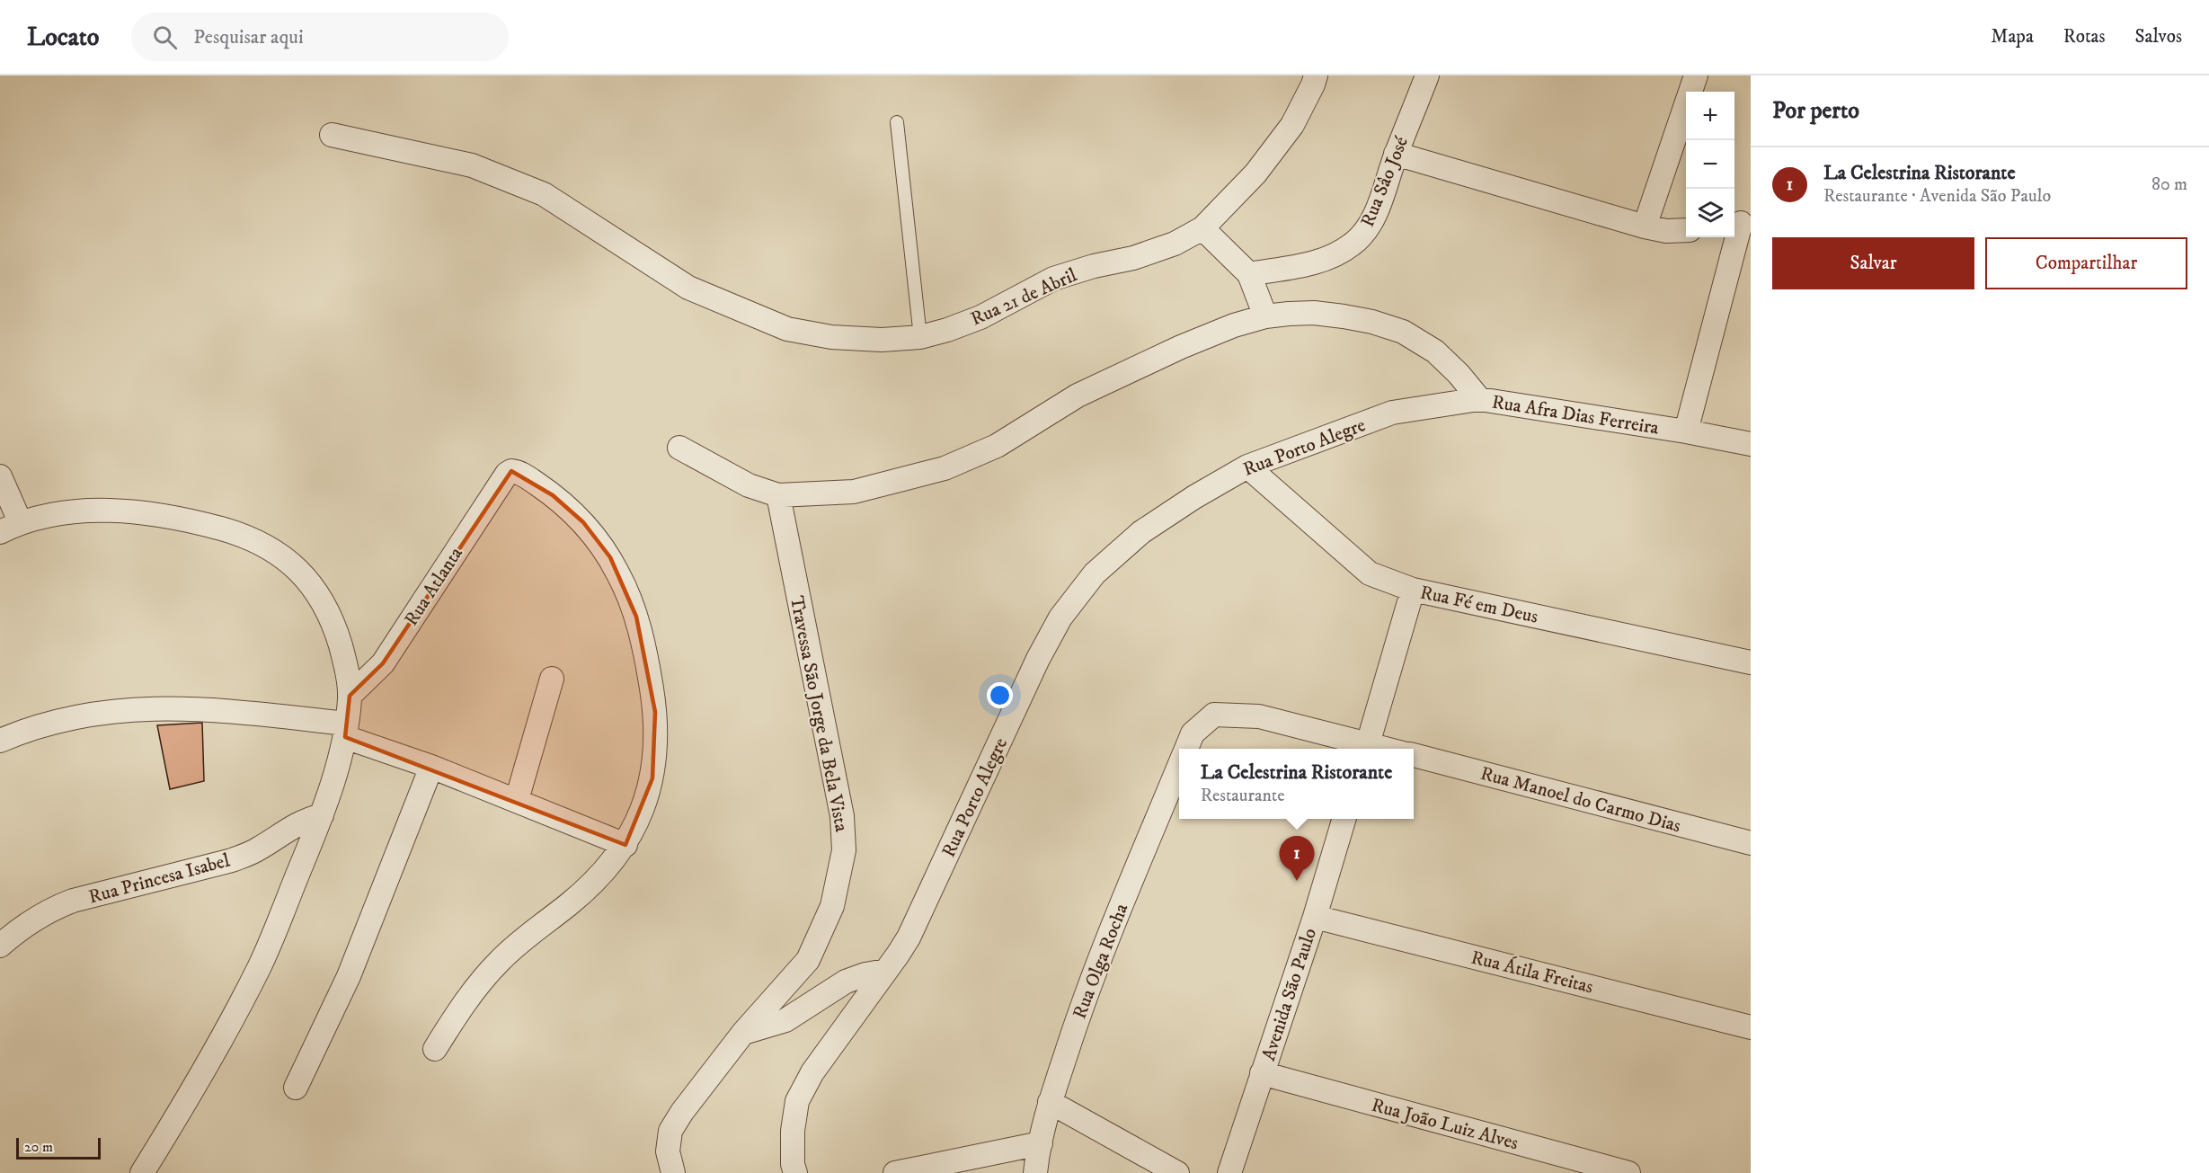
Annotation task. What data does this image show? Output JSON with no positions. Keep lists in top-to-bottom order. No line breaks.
{"streets":{"street":["Rua Sâo José","Rua 21 de Abril","Rua Afra Dias Ferreira","Rua Porto Alegre","Rua Atlanta","Rua Fé em Deus","Travessa São Jorge da Bela Vista","Rua Manoel do Carmo Dias","Rua Princesa Isabel","Rua Olga Rocha","Rua Átila Freitas","Avenida São Paulo","Rua João Luiz Alves"]},"crossings":[["Rua Afra Dias Ferreira","Rua Porto Alegre"],["Rua Porto Alegre","Rua Fé em Deus"],["Rua Átila Freitas","Avenida São Paulo"],["Avenida São Paulo","Rua João Luiz Alves"]],"scale_bar":"20 m","page":{"header":"Locato","search":"Pesquisar aqui","nav":["Mapa","Rotas","Salvos"],"heading":"Por perto","map_buttons":["+","−"],"list":[{"mark":"1","name":"La Celestrina Ristorante","note":"Restaurante · Avenida São Paulo","value":"80 m"}],"buttons":["Salvar","Compartilhar"],"popup":["La Celestrina Ristorante","Restaurante"],"pins":"1","scale":"20 m"}}
